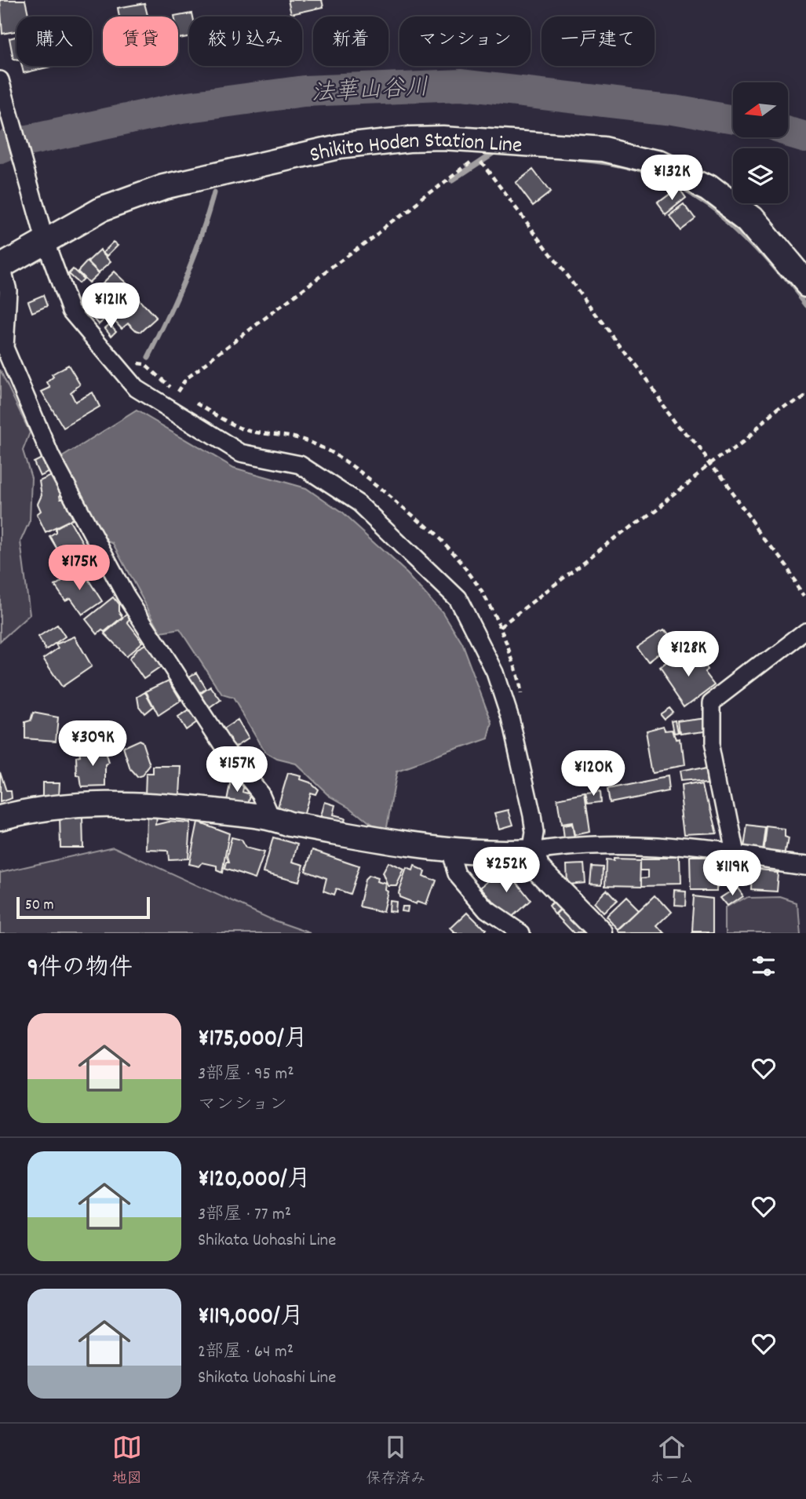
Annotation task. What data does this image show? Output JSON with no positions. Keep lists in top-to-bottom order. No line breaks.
{"streets":{"main road":["Shikito Hoden Station Line"]},"water":["法華山谷川"],"scale_bar":"50 m","north":"left","page":{"chip":["購入","賃貸","絞り込み","新着","マンション","一戸建て"],"price":["¥132K","¥121K","¥175K","¥128K","¥309K","¥157K","¥120K","¥252K","¥119K"],"scale":"50 m","heading":"9件の物件","list":[{"name":"¥175,000/月","note":"3部屋 · 95 m² · マンション"},{"name":"¥120,000/月","note":"3部屋 · 77 m² · Shikata Uohashi Line"},{"name":"¥119,000/月","note":"2部屋 · 64 m² · Shikata Uohashi Line"}],"tabs":["地図","保存済み","ホーム"]}}
